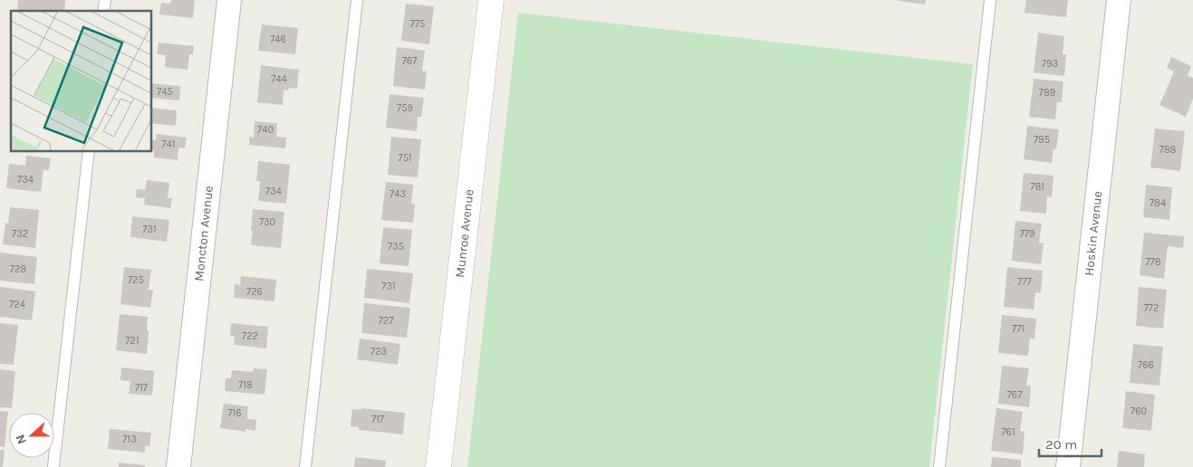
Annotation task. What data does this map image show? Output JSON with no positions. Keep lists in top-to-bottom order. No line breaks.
{"streets":{"street":["Moncton Avenue","Munroe Avenue","Hoskin Avenue"]},"house_numbers":["775","746","767","793","744","745","789","759","740","785","741","788","751","734","781","734","743","784","730","731","732","779","735","778","728","725","777","731","726","724","772","727","771","722","721","723","766","718","717","767","760","716","717","761","713"],"scale_bar":"20 m","north":"left"}
